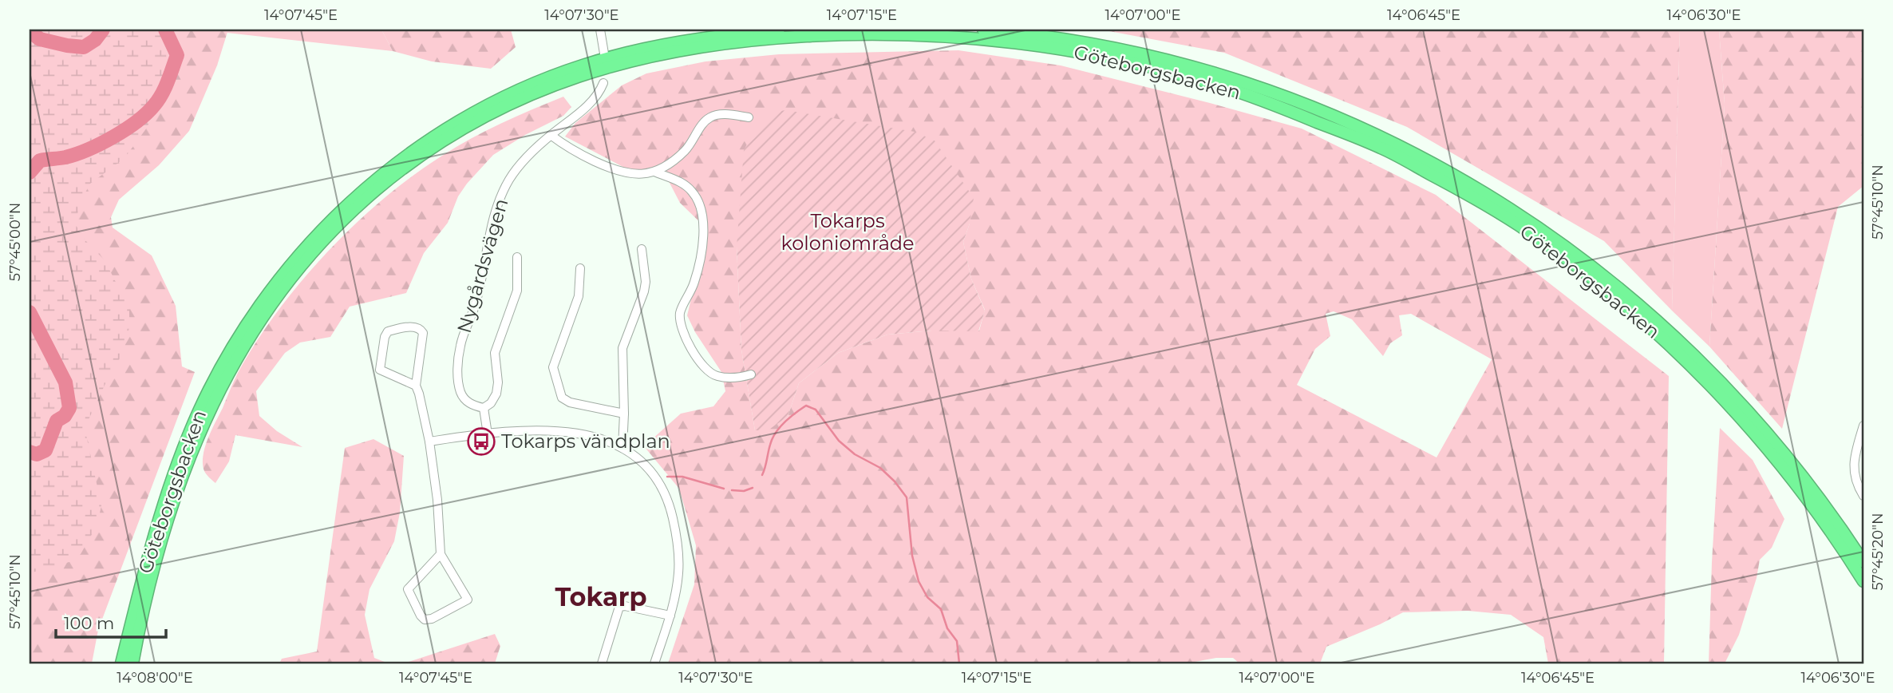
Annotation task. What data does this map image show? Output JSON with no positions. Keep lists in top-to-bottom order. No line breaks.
{"streets":{"highway":["Göteborgsbacken"],"street":["Nygårdsvägen"]},"districts":["Tokarp"],"parks":["Tokarps koloniområde"],"places":{"bus stop":["Tokarps vändplan"]},"scale_bar":"100 m","coordinates":["14°07'45\"E","14°07'30\"E","14°07'15\"E","14°07'00\"E","14°06'45\"E","14°06'30\"E","57°45'10\"N","57°45'00\"N","57°45'20\"N","14°08'00\"E"]}
